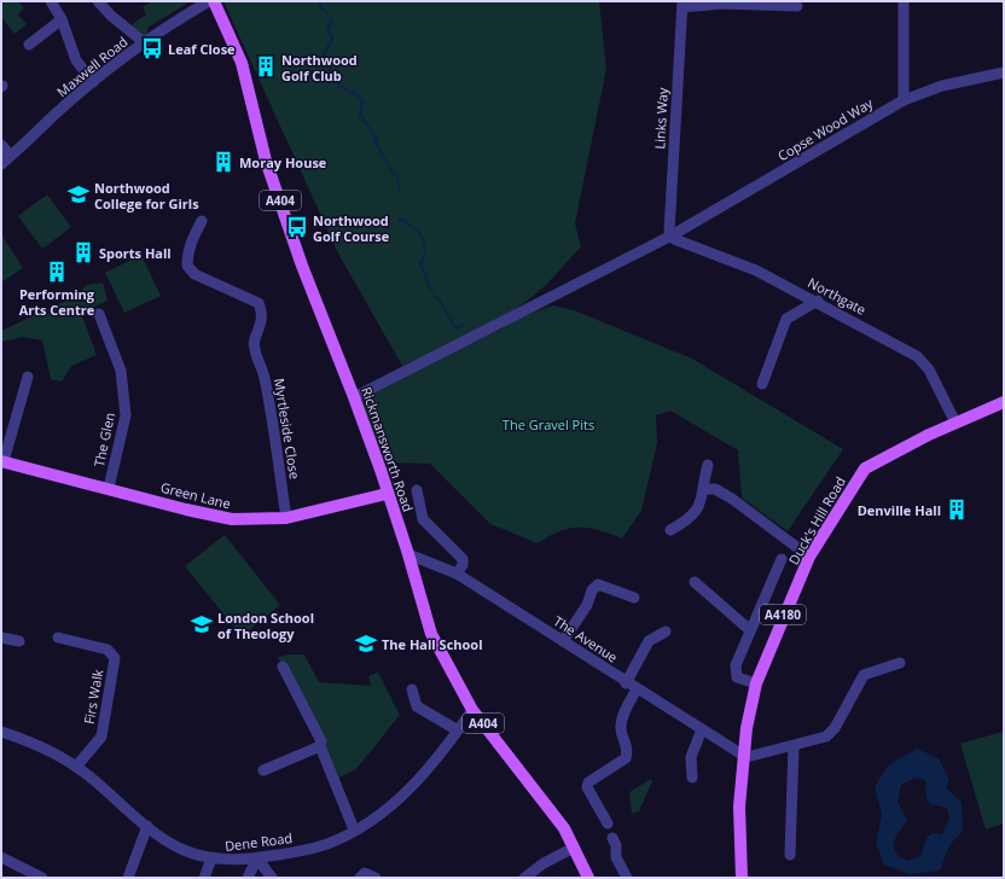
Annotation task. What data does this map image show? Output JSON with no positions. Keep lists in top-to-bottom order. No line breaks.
{"streets":{"main road":["A404","Rickmansworth Road","Green Lane","Duck's Hill Road","A4180"],"street":["Maxwell Road","Links Way","Copse Wood Way","Northgate","Myrtleside Close","The Glen","The Avenue","Firs Walk","Dene Road"]},"crossings":[["Links Way","Copse Wood Way"],["Links Way","Northgate"],["Copse Wood Way","Northgate"],["Copse Wood Way","Rickmansworth Road"],["Northgate","Duck's Hill Road"],["Myrtleside Close","Green Lane"],["The Glen","Green Lane"],["Rickmansworth Road","Green Lane"],["Rickmansworth Road","The Avenue"],["Rickmansworth Road","Dene Road"],["Duck's Hill Road","The Avenue"],["Firs Walk","Dene Road"]],"parks":["The Gravel Pits"],"places":{"bus stop":["Leaf Close","Northwood Golf Course"],"building":["Northwood Golf Club","Moray House","Sports Hall","Performing Arts Centre","Denville Hall"],"school or university":["Northwood College for Girls","London School of Theology","The Hall School"]}}
